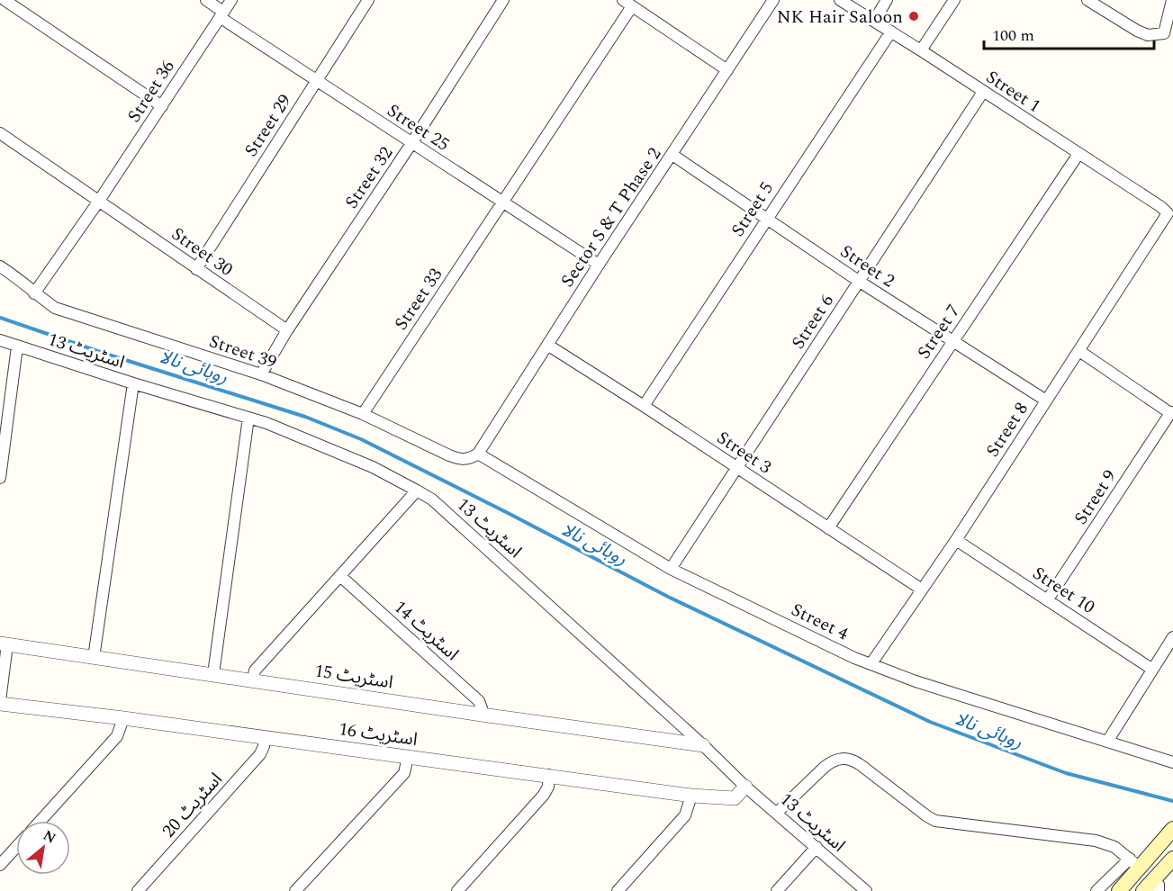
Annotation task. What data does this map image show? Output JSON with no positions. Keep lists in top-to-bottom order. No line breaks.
{"streets":{"street":["Street 36","Street 1","Street 29","Street 25","Street 32","Street 5","Sector S & T Phase 2","Street 30","Street 2","Street 33","Street 6","Street 7","اسٹریٹ 13","Street 39","Street 8","Street 3","Street 9","Street 10","Street 4","اسٹریٹ 14","اسٹریٹ 15","اسٹریٹ 16","اسٹریٹ 20"]},"crossings":[["Street 36","Street 25"],["Street 36","Street 30"],["Street 36","Street 39"],["Street 1","Street 5"],["Street 1","Street 6"],["Street 1","Street 7"],["Street 1","Street 8"],["Street 29","Street 25"],["Street 29","Street 30"],["Street 25","Street 32"],["Street 25","Sector S & T Phase 2"],["Street 25","Street 33"],["Street 32","Street 30"],["Street 32","Street 39"],["Street 5","Street 2"],["Street 5","Street 3"],["Sector S & T Phase 2","Street 2"],["Sector S & T Phase 2","Street 39"],["Sector S & T Phase 2","Street 3"],["Sector S & T Phase 2","Street 4"],["Street 2","Street 6"],["Street 2","Street 7"],["Street 2","Street 8"],["Street 33","Street 39"],["Street 6","Street 3"],["Street 6","Street 4"],["Street 7","Street 3"],["اسٹریٹ 13","اسٹریٹ 15"],["اسٹریٹ 13","اسٹریٹ 16"],["Street 39","Street 4"],["Street 8","Street 3"],["Street 8","Street 9"],["Street 8","Street 10"],["Street 8","Street 4"],["Street 9","Street 10"],["اسٹریٹ 14","اسٹریٹ 15"],["اسٹریٹ 16","اسٹریٹ 20"]],"water":["روہائی نالا"],"places":["NK Hair Saloon"],"scale_bar":"100 m","north":"top right"}
